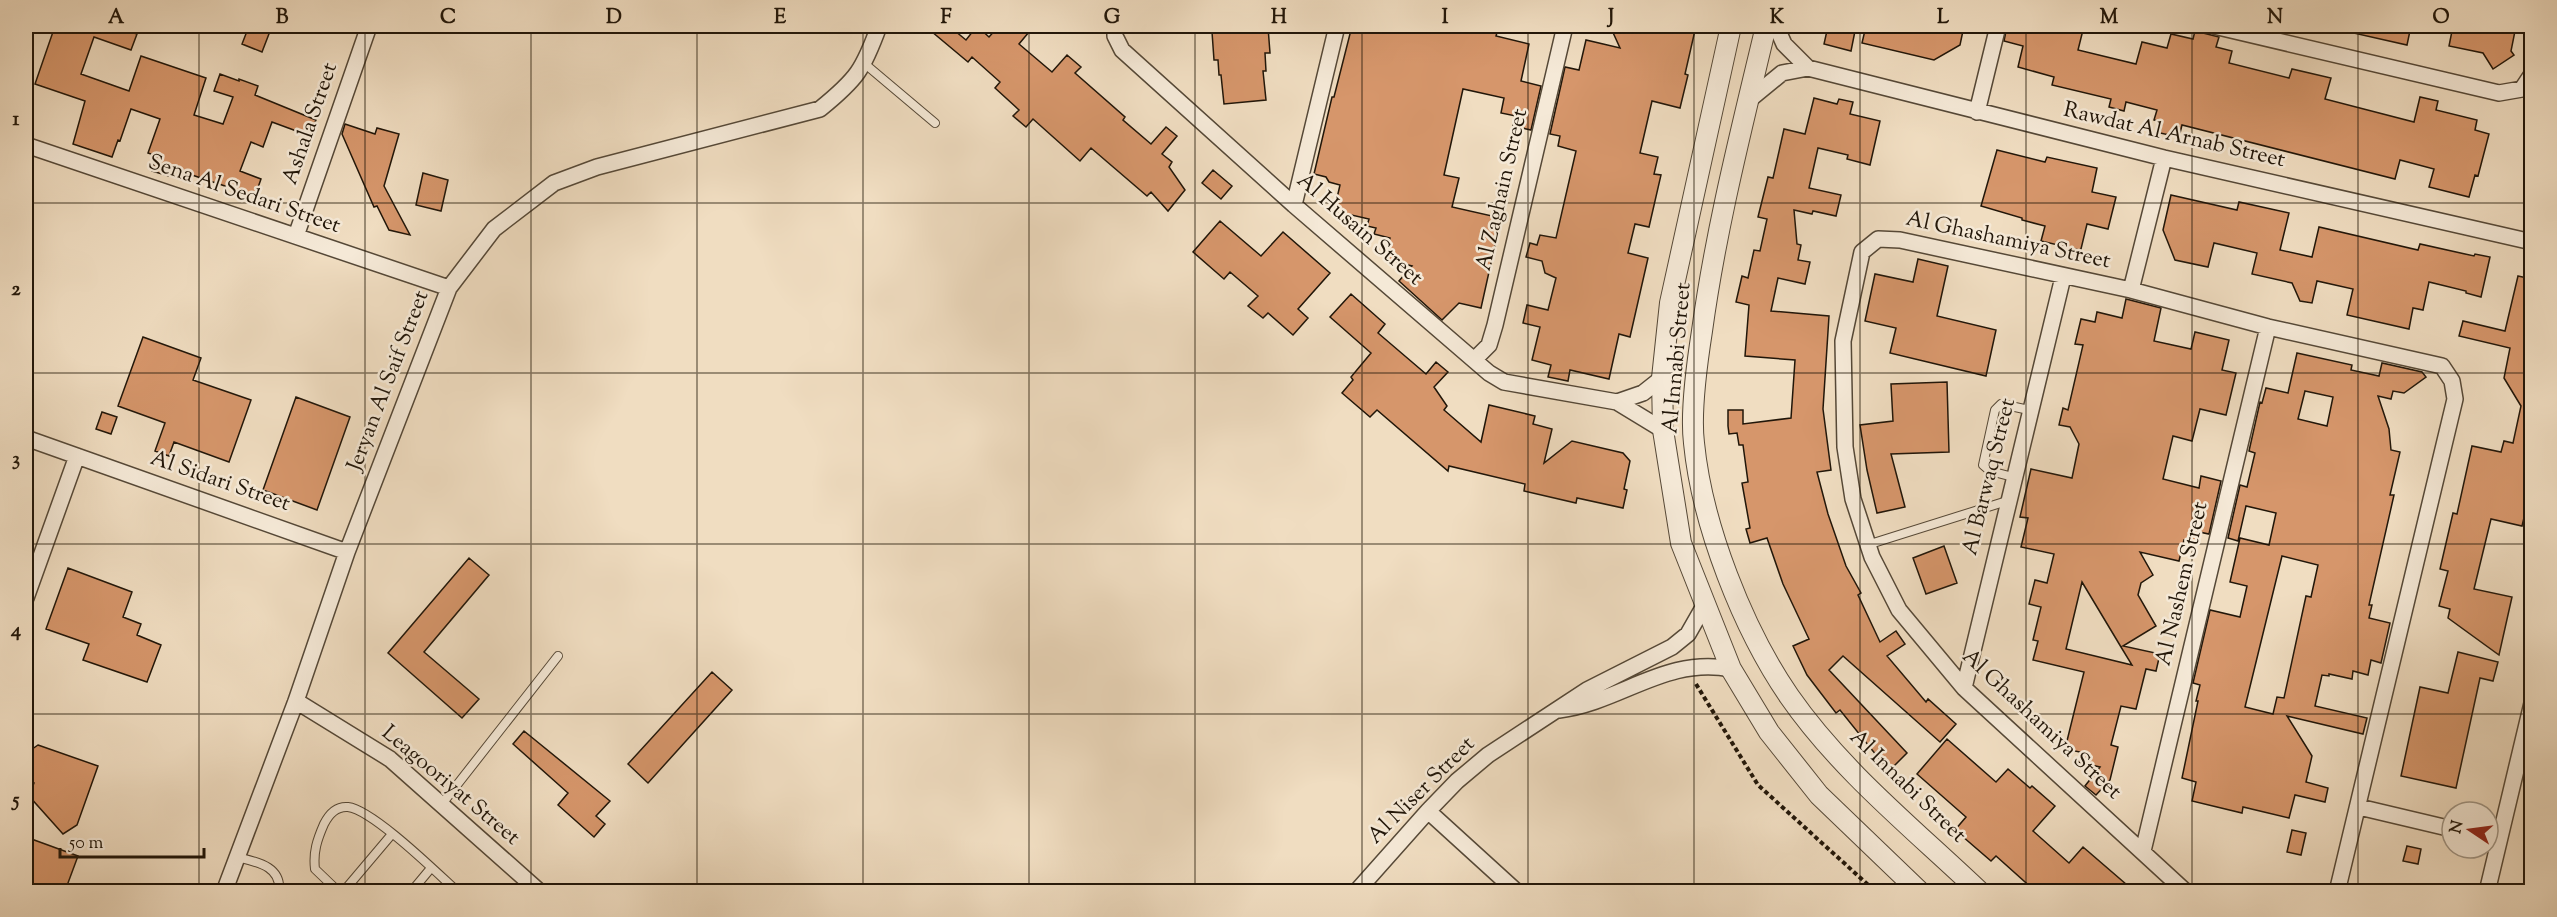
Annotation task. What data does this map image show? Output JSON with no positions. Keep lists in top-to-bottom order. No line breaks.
{"streets":{"street":["Ashala Street","Rawdat Al Arnab Street","Al Zaghain Street","Sena Al Sedari Street","Al Husain Street","Al Ghashamiya Street","Al Innabi Street","Jeryan Al Saif Street","Al Barwaq Street","Al Sidari Street","Al Nashem Street","Leagooriyat Street","Al Niser Street"]},"crossings":[["Ashala Street","Sena Al Sedari Street"],["Rawdat Al Arnab Street","Al Ghashamiya Street"],["Rawdat Al Arnab Street","Al Innabi Street"],["Al Zaghain Street","Al Husain Street"],["Sena Al Sedari Street","Jeryan Al Saif Street"],["Al Husain Street","Al Innabi Street"],["Al Ghashamiya Street","Al Barwaq Street"],["Al Ghashamiya Street","Al Nashem Street"],["Al Innabi Street","Al Niser Street"],["Jeryan Al Saif Street","Al Sidari Street"],["Jeryan Al Saif Street","Leagooriyat Street"]],"scale_bar":"50 m","north":"left","grid":{"columns":["A","B","C","D","E","F","G","H","I","J","K","L","M","N","O"],"rows":["1","2","3","4","5"]}}
